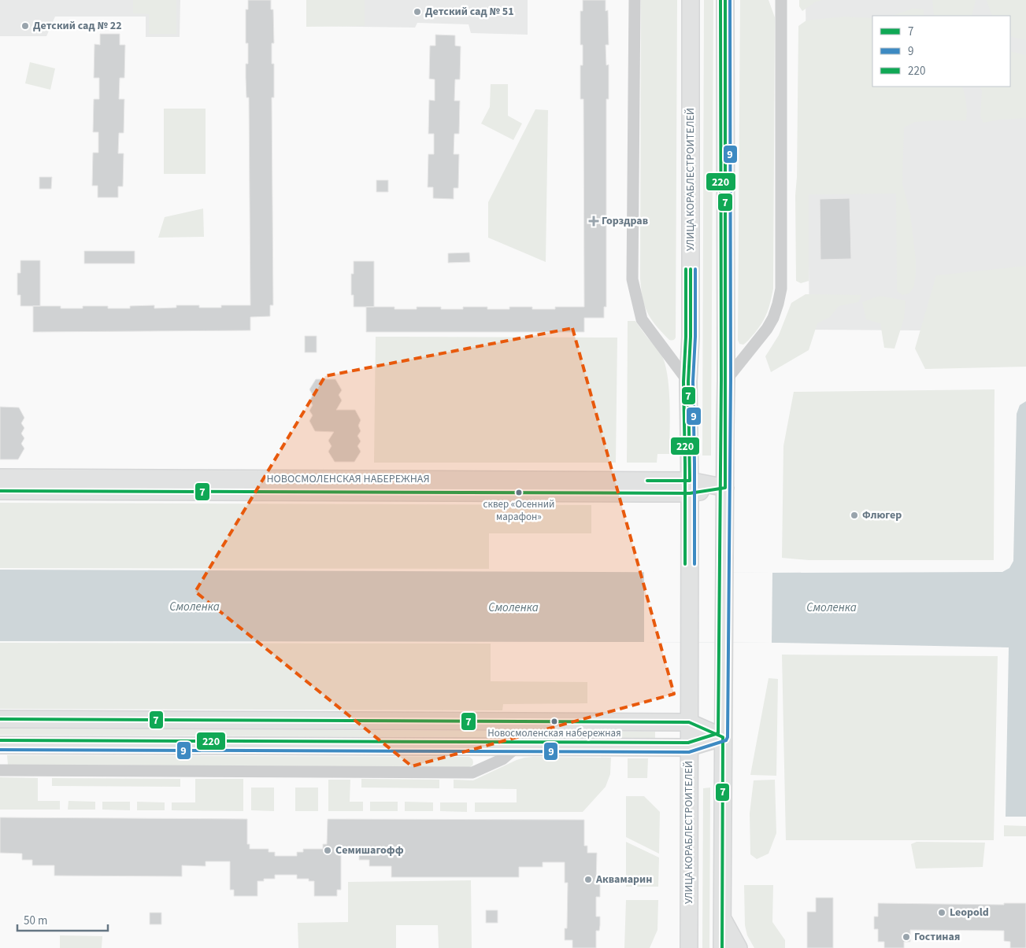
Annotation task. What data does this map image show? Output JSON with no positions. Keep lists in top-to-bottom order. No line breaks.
{"streets":{"street":["УЛИЦА КОРАБЛЕСТРОИТЕЛЕЙ","НОВОСМОЛЕНСКАЯ НАБЕРЕЖНАЯ"]},"crossings":[["УЛИЦА КОРАБЛЕСТРОИТЕЛЕЙ","НОВОСМОЛЕНСКАЯ НАБЕРЕЖНАЯ"]],"water":["Смоленка"],"places":{"other":["Детский сад № 51","Детский сад № 22","сквер «Осенний марафон»","Флюгер","Новосмоленская набережная","Семишагофф","Аквамарин","Leopold","Гостиная"],"health":["Горздрав"]},"lines":["transit line 7","transit line 9","transit line 220"],"legend":["7","9","220"],"scale_bar":"50 m"}
